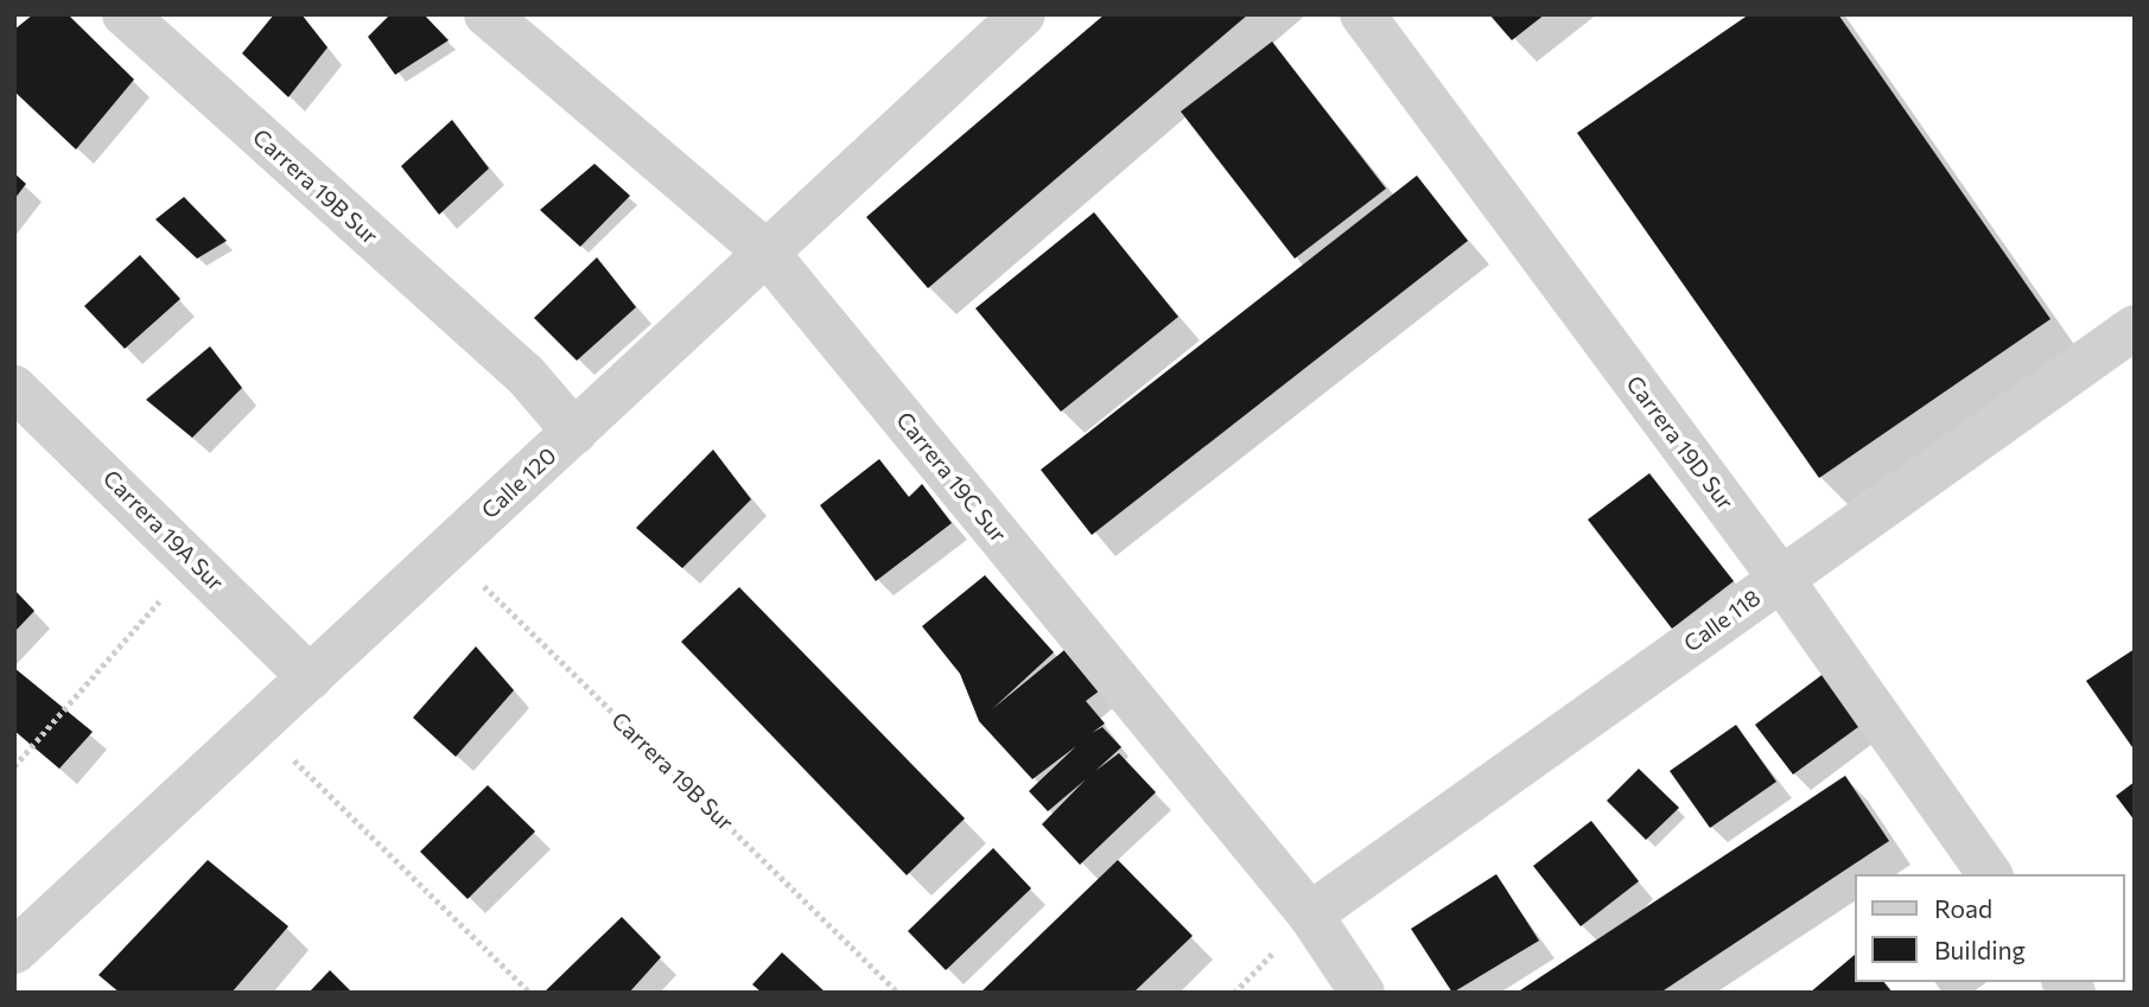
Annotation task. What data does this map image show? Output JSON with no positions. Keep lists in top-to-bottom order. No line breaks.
{"streets":{"street":["Carrera 19B Sur","Carrera 19D Sur","Carrera 19C Sur","Calle 120","Carrera 19A Sur","Calle 118"]},"crossings":[["Carrera 19B Sur","Calle 120"],["Carrera 19D Sur","Calle 118"],["Carrera 19C Sur","Calle 120"],["Carrera 19C Sur","Calle 118"],["Calle 120","Carrera 19A Sur"]],"legend":["Road","Building"]}
